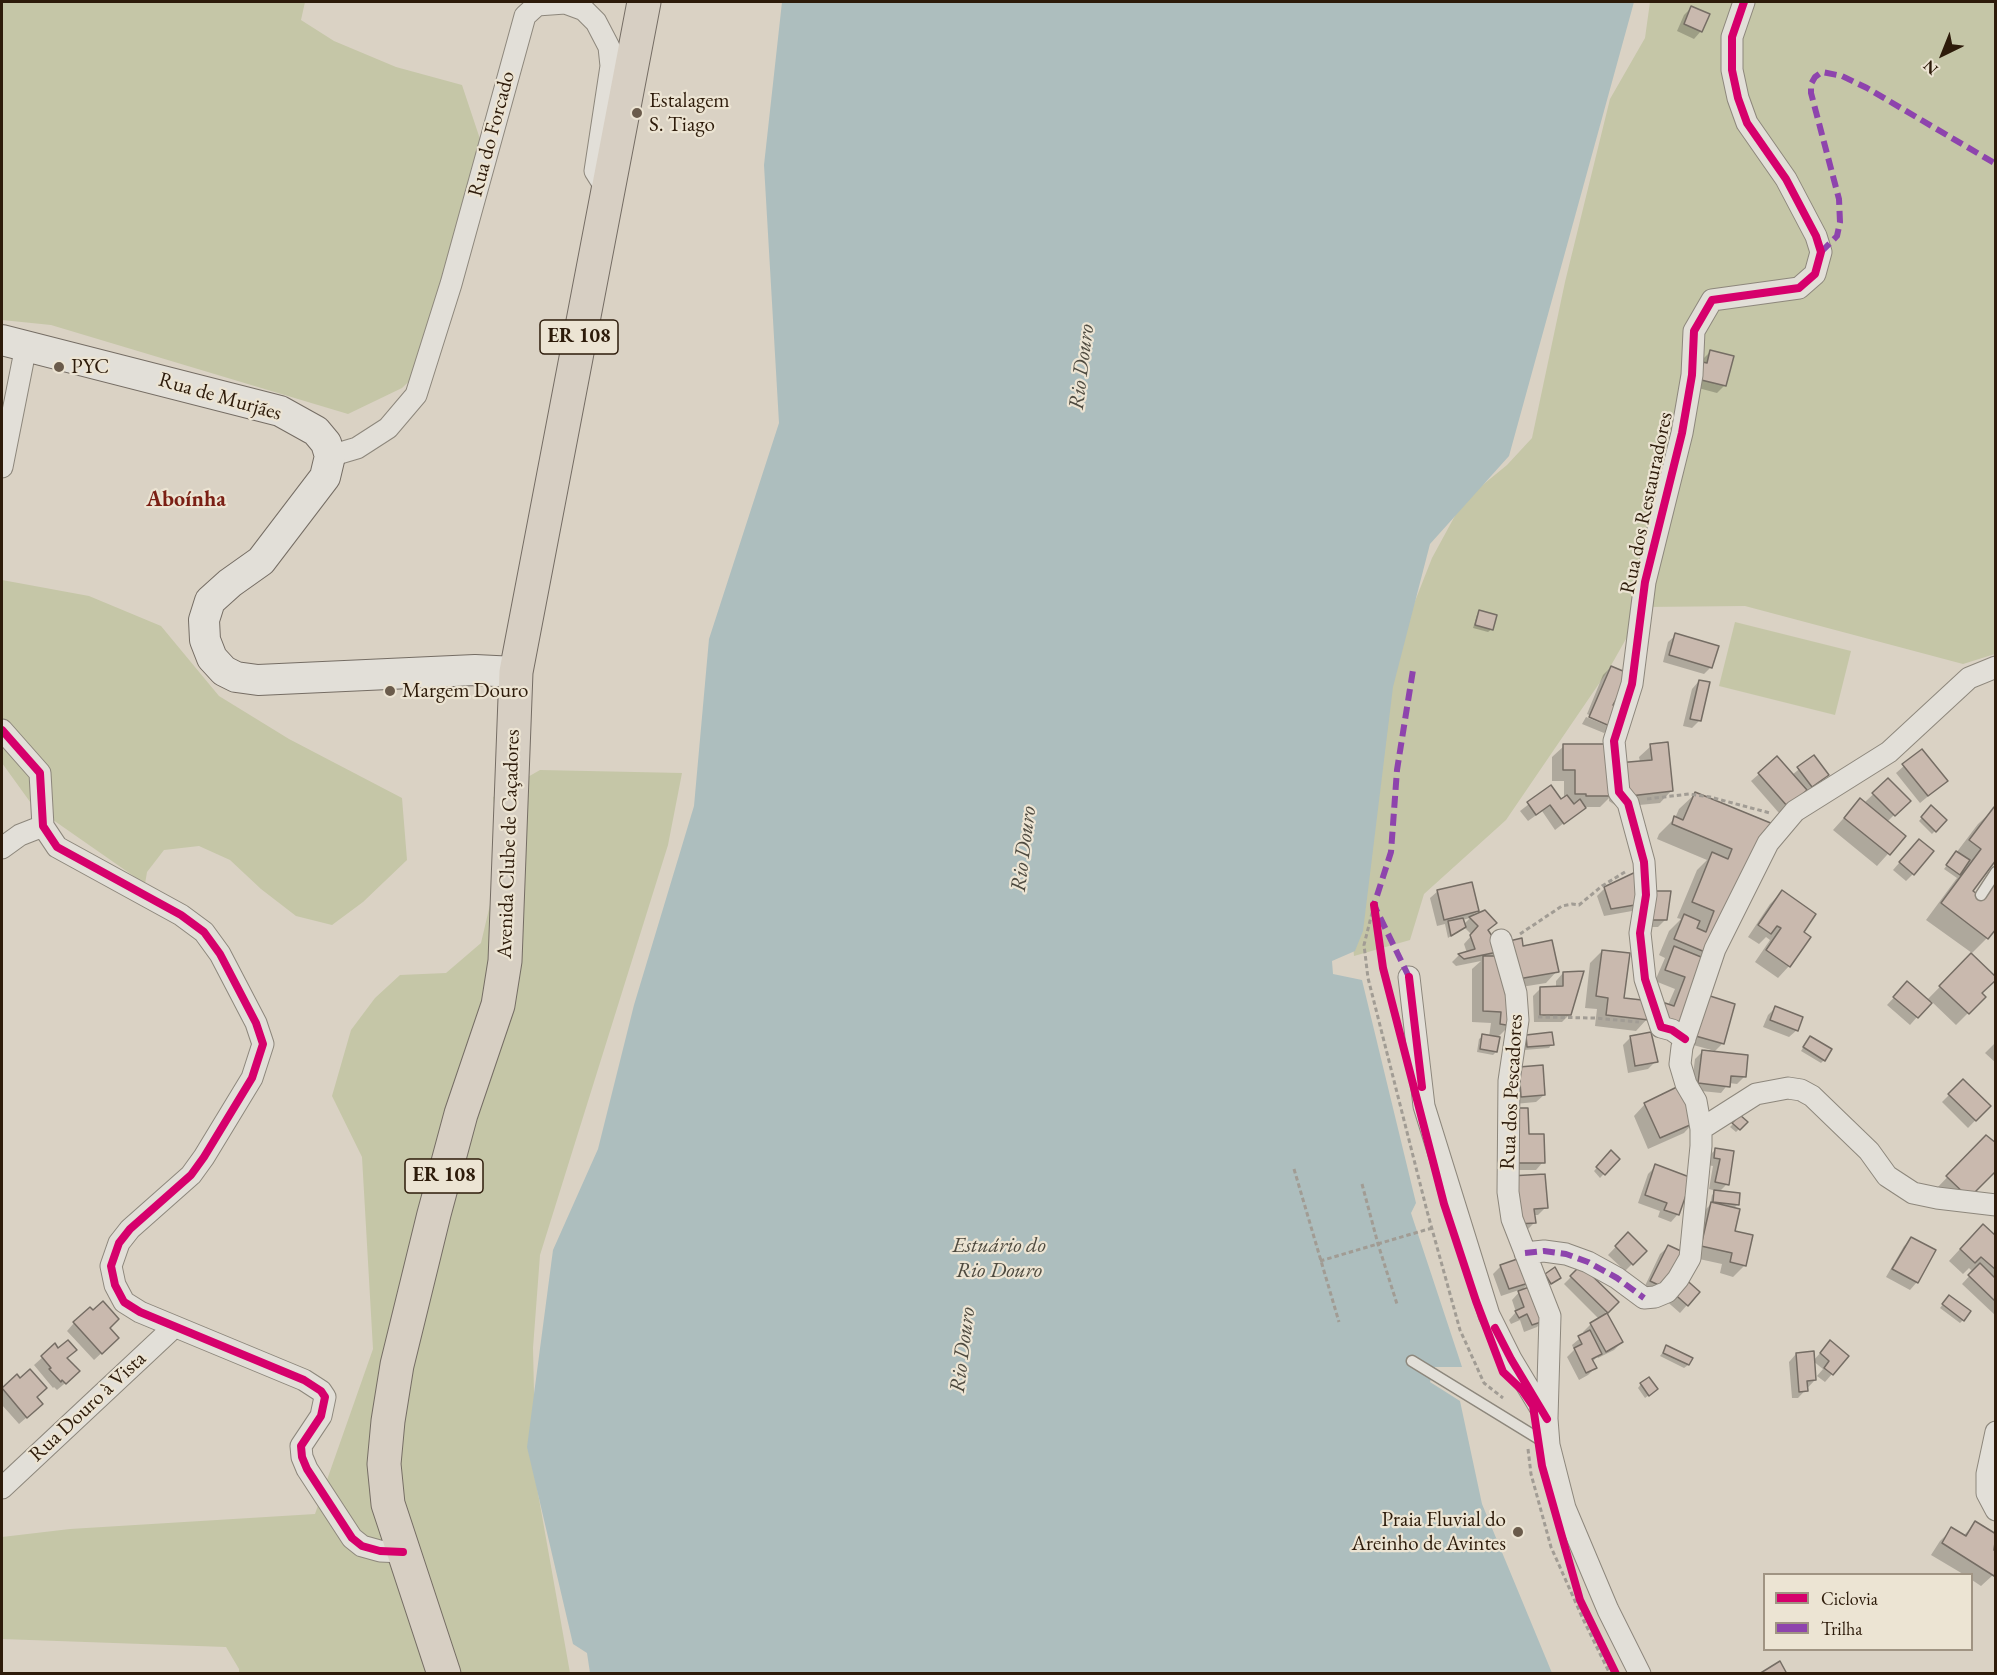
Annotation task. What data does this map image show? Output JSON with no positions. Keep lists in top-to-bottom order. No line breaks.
{"streets":{"main road":["ER 108","Rua de Murjães","Avenida Clube de Caçadores"],"street":["Rua do Forcado","Rua dos Restauradores","Rua dos Pescadores","Rua Douro à Vista"]},"crossings":[["Rua do Forcado","Rua de Murjães"],["Rua do Forcado","Avenida Clube de Caçadores"]],"districts":["Aboínha"],"water":["Rio Douro","Estuário do Rio Douro"],"places":["Estalagem S. Tiago","PYC","Margem Douro","Praia Fluvial do Areinho de Avintes"],"legend":["Ciclovia","Trilha"],"north":"bottom left"}
